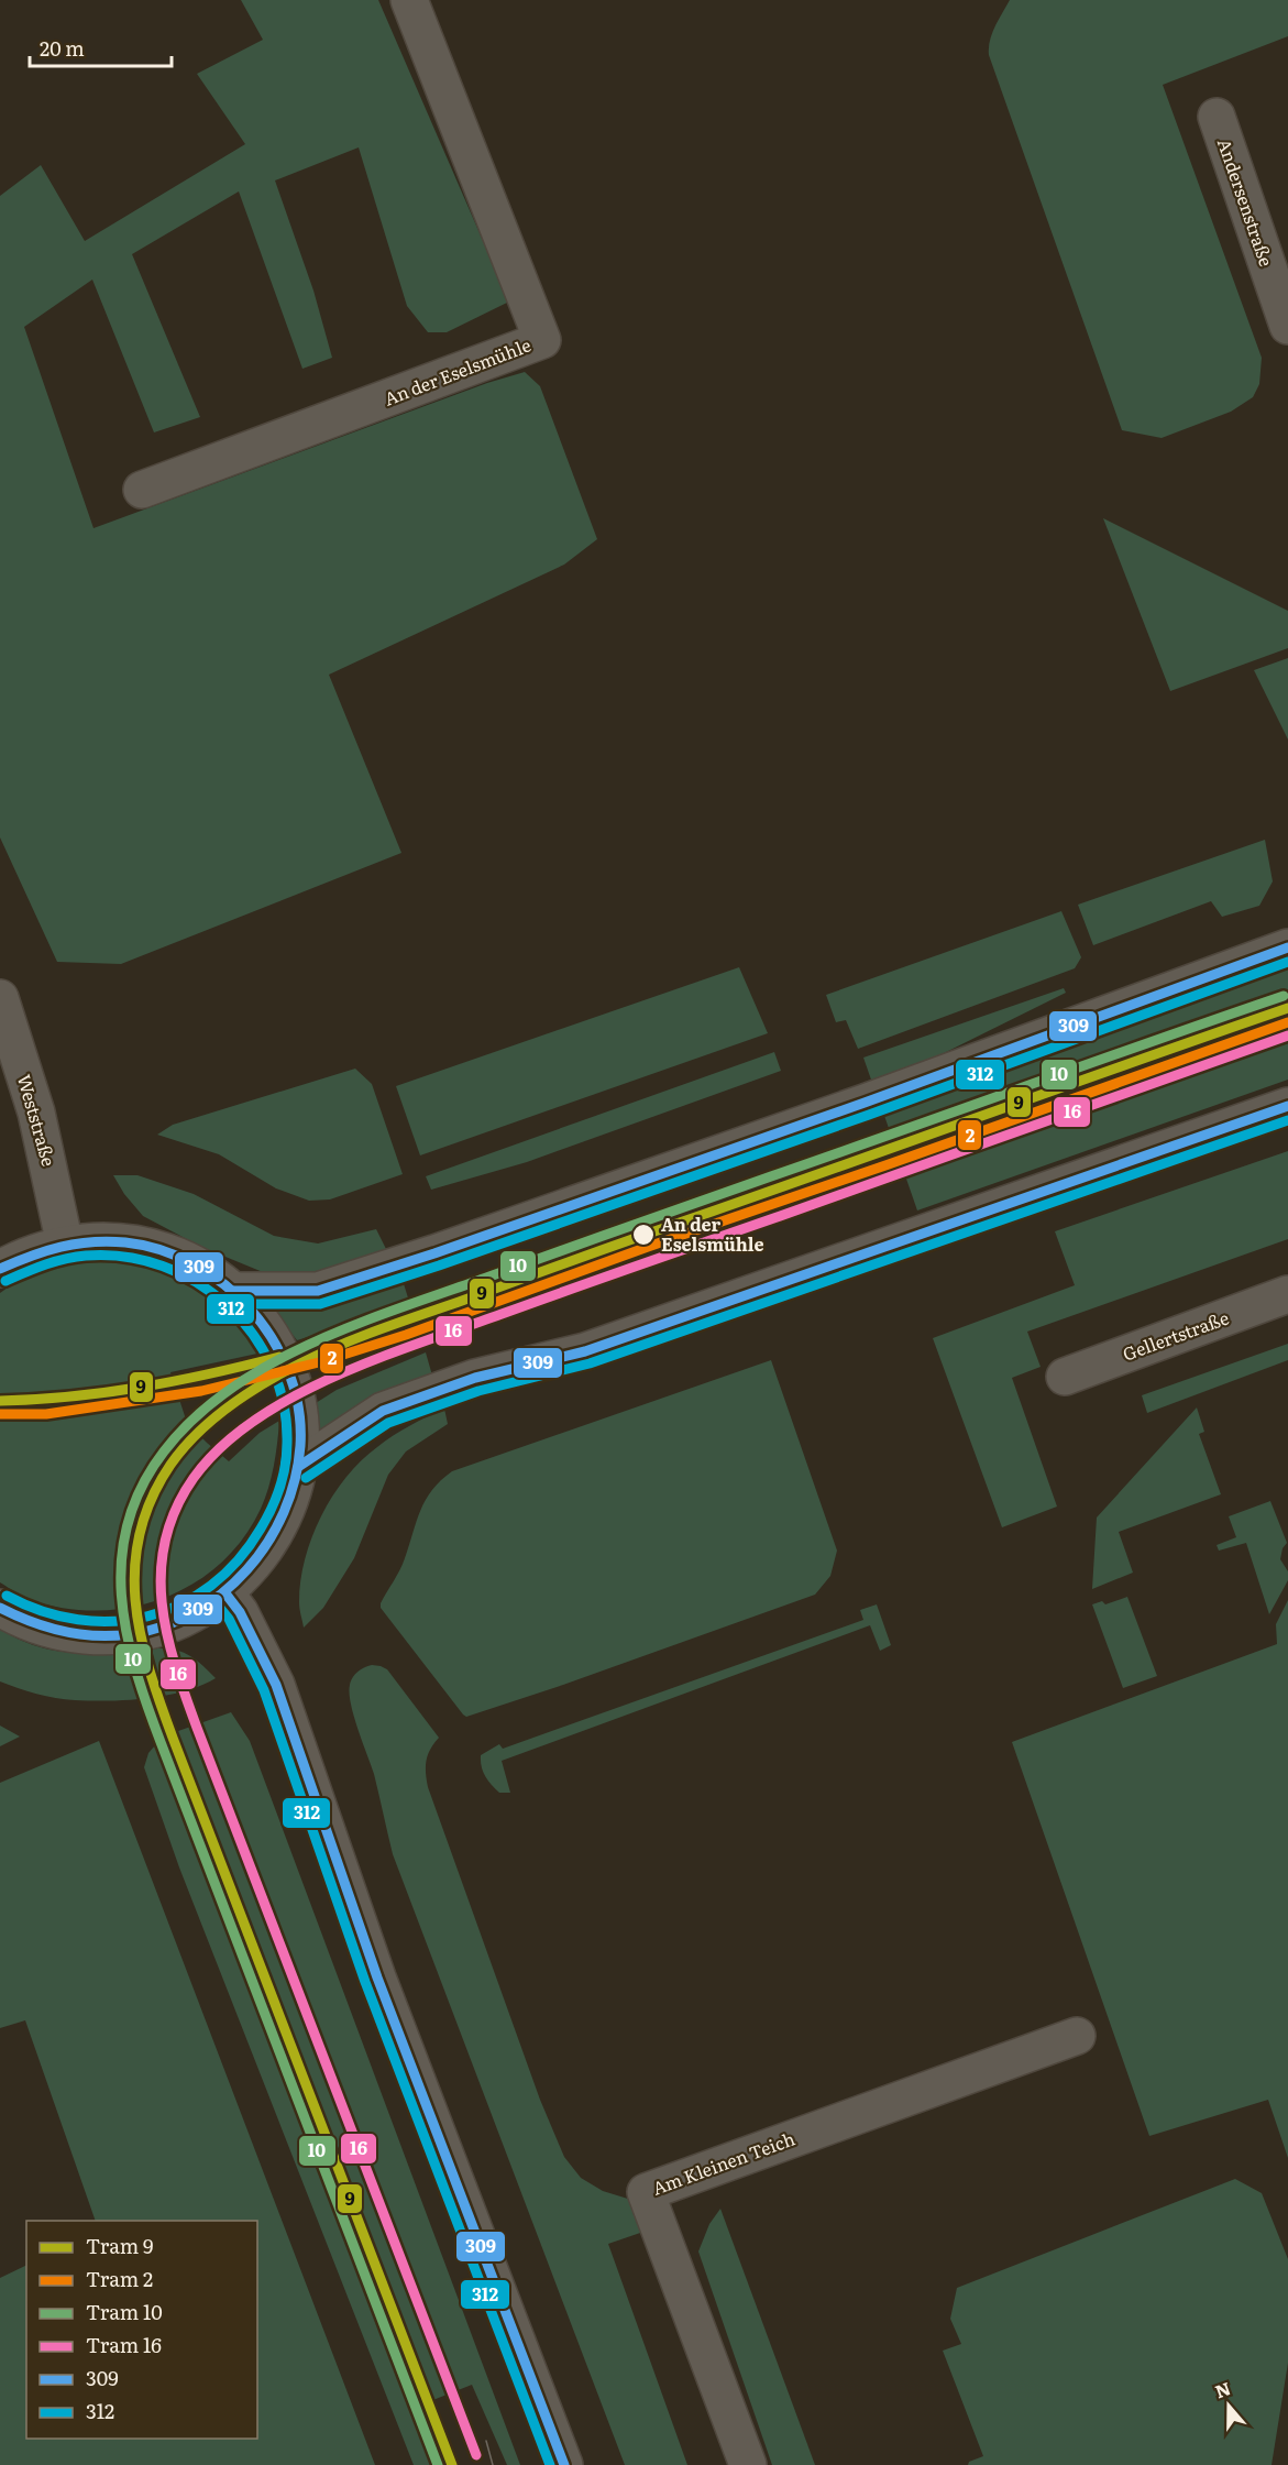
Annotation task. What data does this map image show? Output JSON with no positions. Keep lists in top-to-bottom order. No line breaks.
{"streets":{"main road":["Andersenstraße","An der Eselsmühle","Weststraße","Gellertstraße","Am Kleinen Teich"]},"places":["An der Eselsmühle"],"lines":["transit line 309","transit line 312","tram line 10","tram line 9","tram line 2","tram line 16"],"legend":["Tram 9","Tram 2","Tram 10","Tram 16","309","312"],"scale_bar":"20 m","north":"top"}
